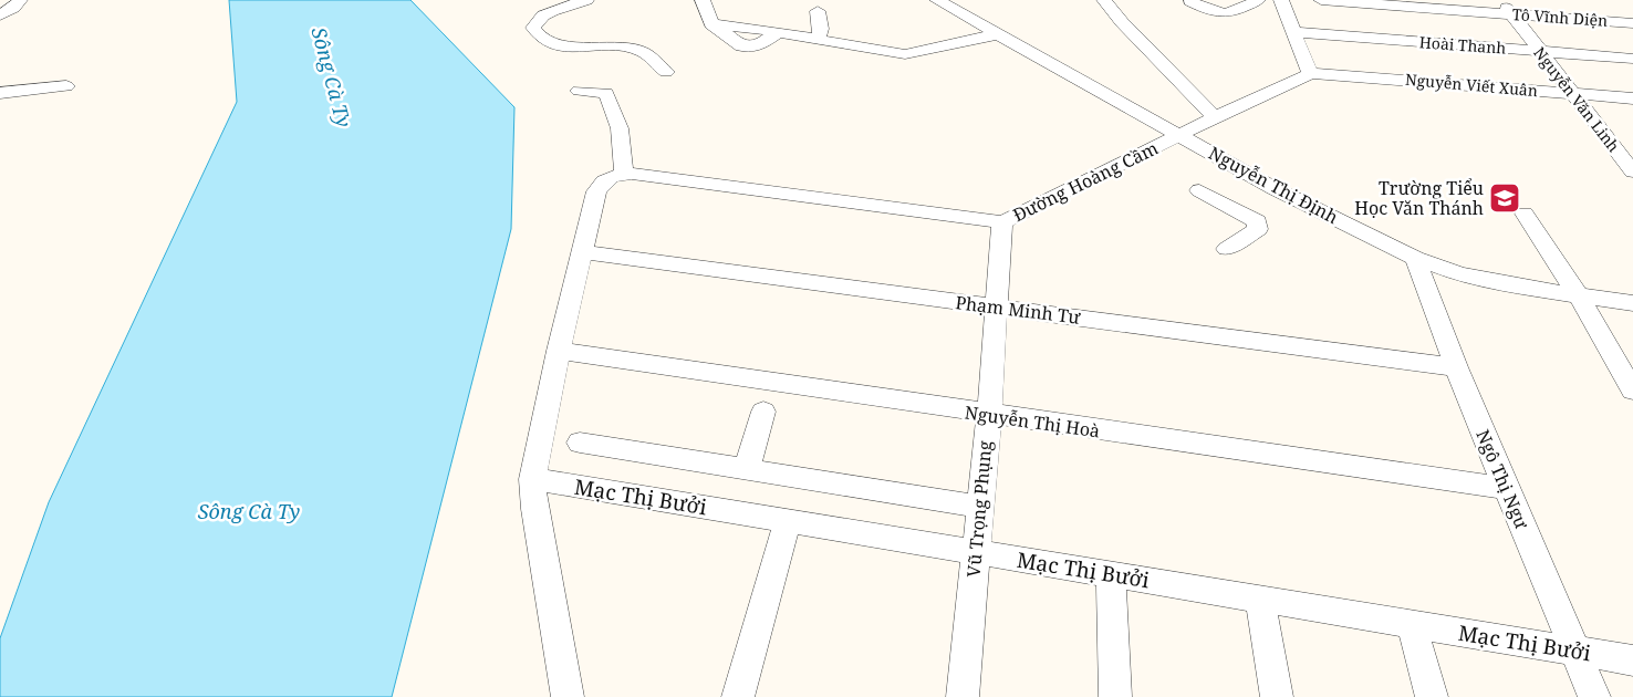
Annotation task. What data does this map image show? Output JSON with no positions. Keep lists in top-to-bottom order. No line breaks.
{"streets":{"street":["Tô Vĩnh Diện","Hoài Thanh","Nguyễn Viết Xuân","Nguyễn Văn Linh","Đường Hoàng Cầm","Nguyễn Thị Định","Phạm Minh Tư","Nguyễn Thị Hoà","Ngô Thị Ngư","Mạc Thị Bưởi","Vũ Trọng Phụng"]},"crossings":[["Tô Vĩnh Diện","Nguyễn Văn Linh"],["Hoài Thanh","Nguyễn Văn Linh"],["Nguyễn Viết Xuân","Nguyễn Văn Linh"],["Nguyễn Viết Xuân","Đường Hoàng Cầm"],["Đường Hoàng Cầm","Nguyễn Thị Định"],["Đường Hoàng Cầm","Vũ Trọng Phụng"],["Nguyễn Thị Định","Ngô Thị Ngư"],["Phạm Minh Tư","Ngô Thị Ngư"],["Phạm Minh Tư","Vũ Trọng Phụng"],["Nguyễn Thị Hoà","Ngô Thị Ngư"],["Nguyễn Thị Hoà","Vũ Trọng Phụng"],["Ngô Thị Ngư","Mạc Thị Bưởi"],["Mạc Thị Bưởi","Vũ Trọng Phụng"]],"water":["Sông Cà Ty"],"places":{"school or university":["Trường Tiểu Học Văn Thánh"]}}
